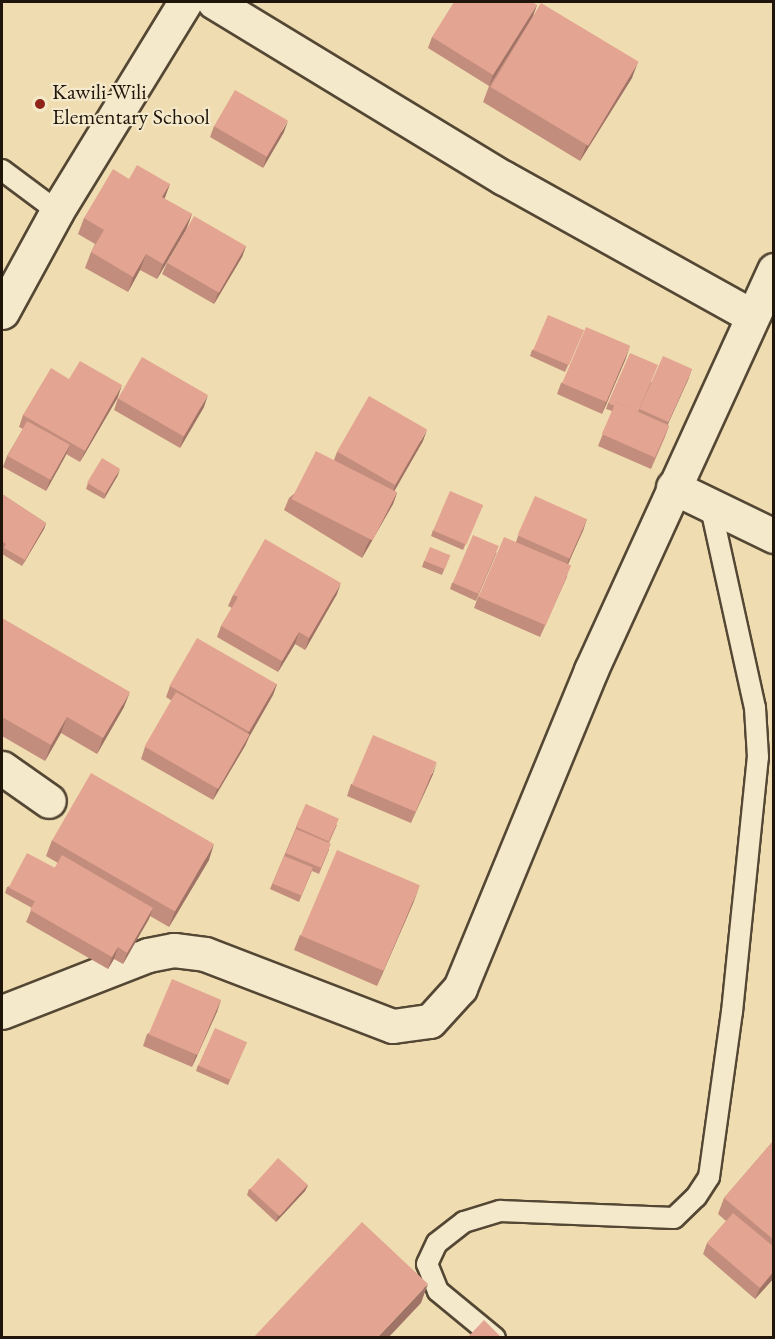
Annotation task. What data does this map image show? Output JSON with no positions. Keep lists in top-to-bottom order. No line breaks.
{"places":["Kawili-Wili Elementary School"]}
